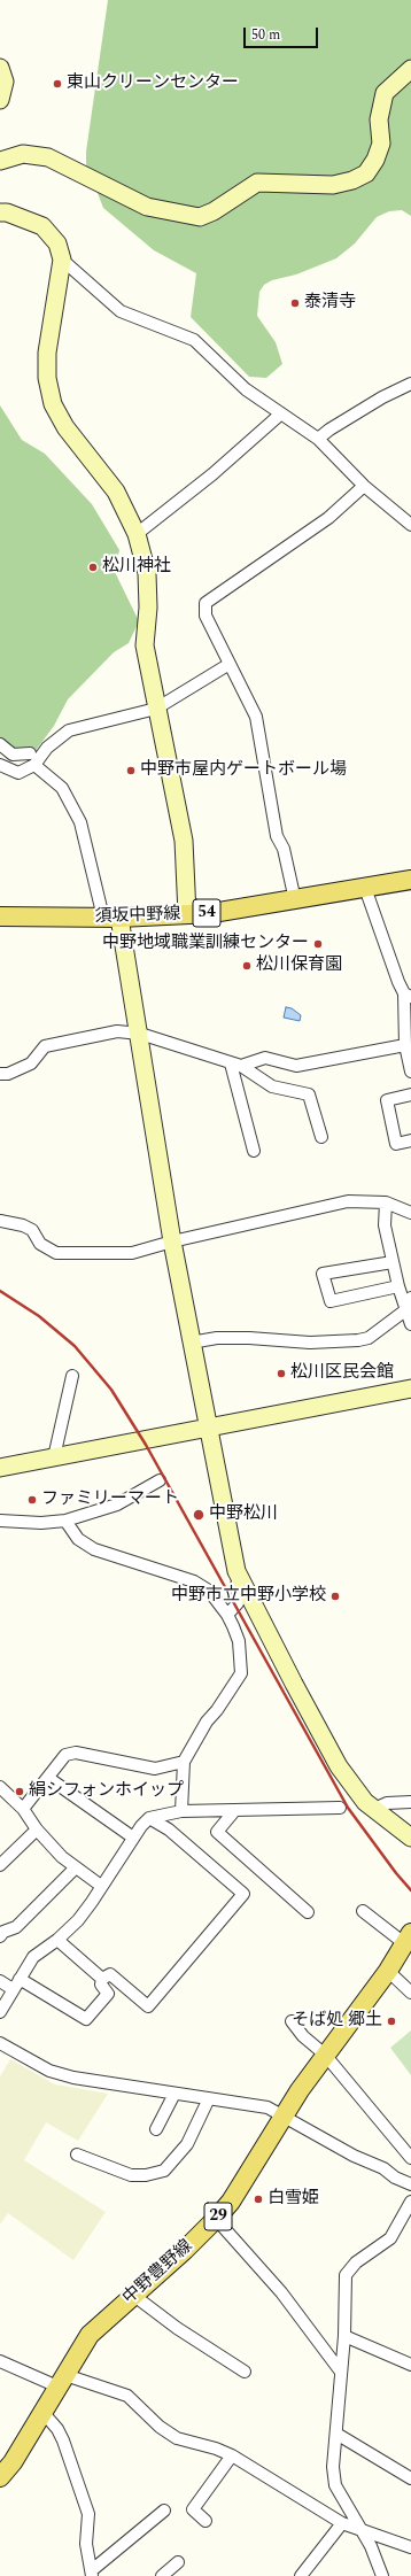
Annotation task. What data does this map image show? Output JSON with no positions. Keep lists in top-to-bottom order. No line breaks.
{"streets":{"main road":["54","須坂中野線","29","中野豊野線"]},"places":["東山クリーンセンター","泰清寺","松川神社","中野市屋内ゲートボール場","中野地域職業訓練センター","松川保育園","松川区民会館","ファミリーマート","中野松川","中野市立中野小学校","絹シフォンホイップ","そば処 郷土","白雪姫"],"scale_bar":"50 m"}
